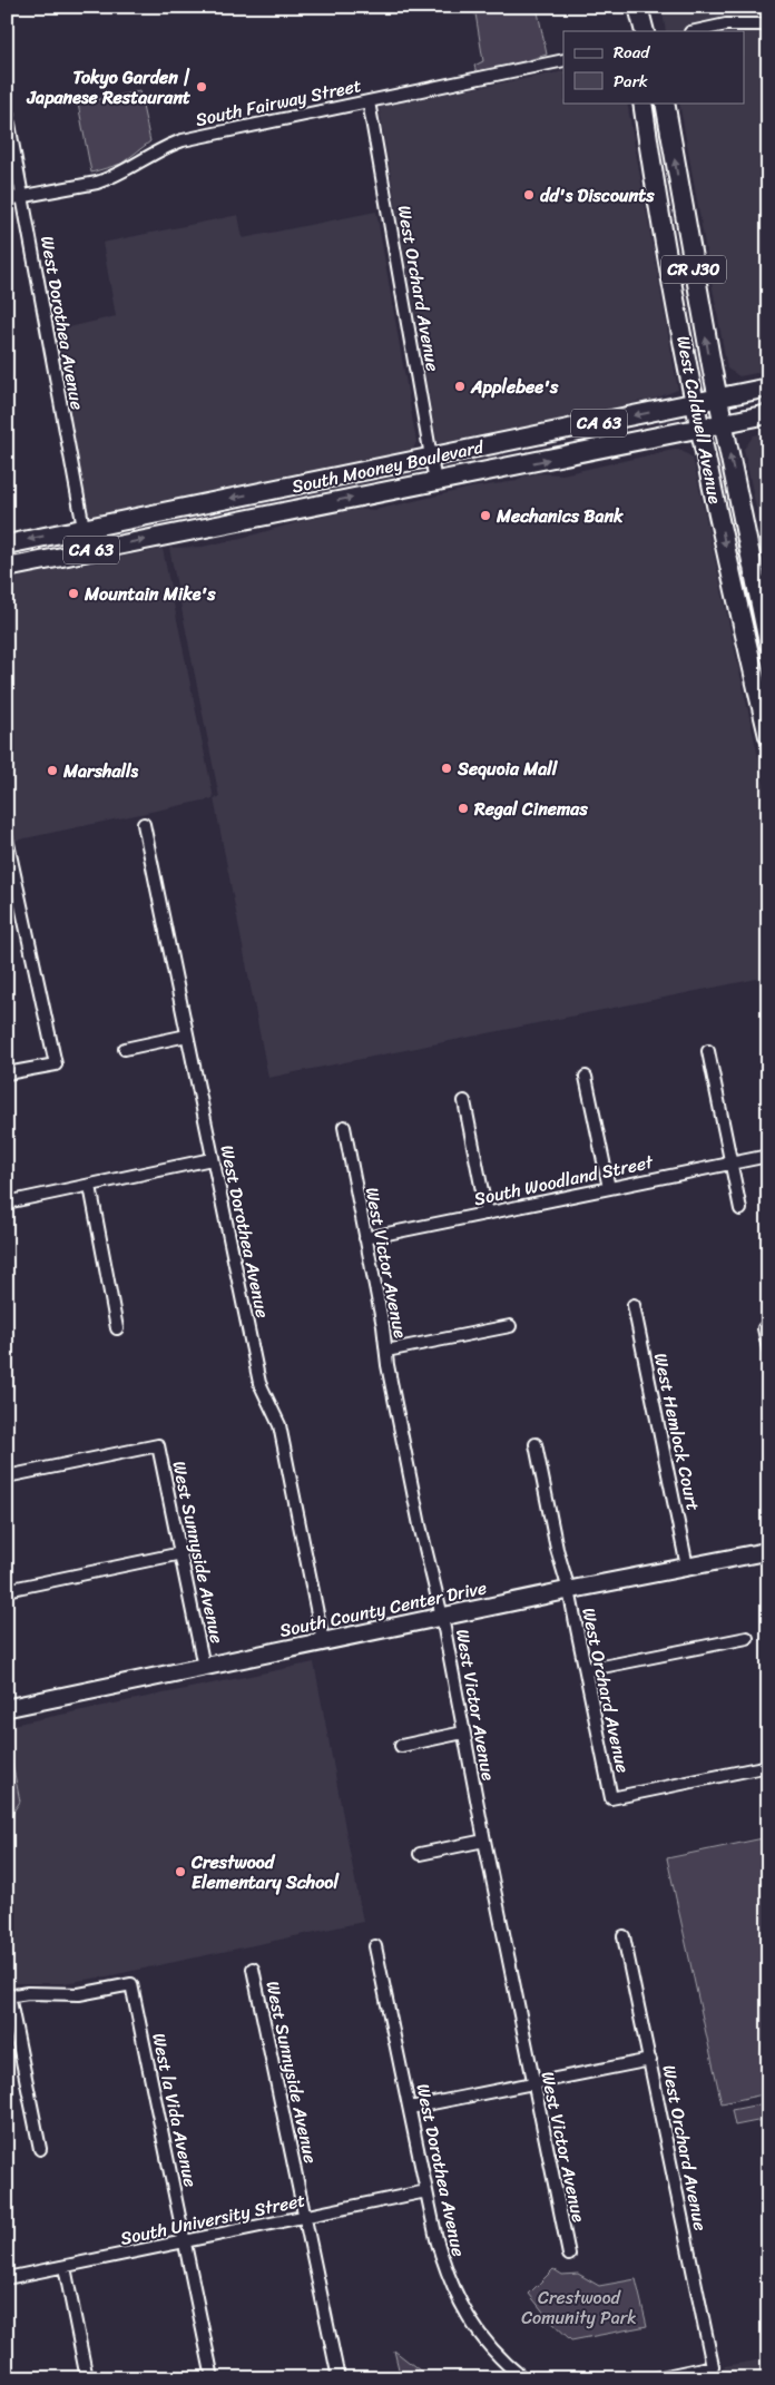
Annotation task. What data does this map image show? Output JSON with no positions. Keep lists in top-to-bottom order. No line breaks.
{"streets":{"main road":["CR J30","West Caldwell Avenue","CA 63","South Mooney Boulevard"],"street":["South Fairway Street","West Orchard Avenue","West Dorothea Avenue","South Woodland Street","West Victor Avenue","West Hemlock Court","West Sunnyside Avenue","South County Center Drive","West la Vida Avenue","South University Street"]},"crossings":[["South Fairway Street","West Orchard Avenue"],["South Fairway Street","West Dorothea Avenue"],["West Orchard Avenue","South Mooney Boulevard"],["West Orchard Avenue","South County Center Drive"],["West Dorothea Avenue","South Mooney Boulevard"],["West Dorothea Avenue","South County Center Drive"],["West Dorothea Avenue","South University Street"],["West Caldwell Avenue","South Mooney Boulevard"],["South Woodland Street","West Victor Avenue"],["West Victor Avenue","South County Center Drive"],["West Hemlock Court","South County Center Drive"],["West Sunnyside Avenue","South County Center Drive"],["West Sunnyside Avenue","South University Street"],["West la Vida Avenue","South University Street"]],"parks":["Crestwood Comunity Park"],"places":["Tokyo Garden | Japanese Restaurant","dd's Discounts","Applebee's","Mechanics Bank","Mountain Mike's","Sequoia Mall","Marshalls","Regal Cinemas","Crestwood Elementary School"],"legend":["Road","Park"]}
